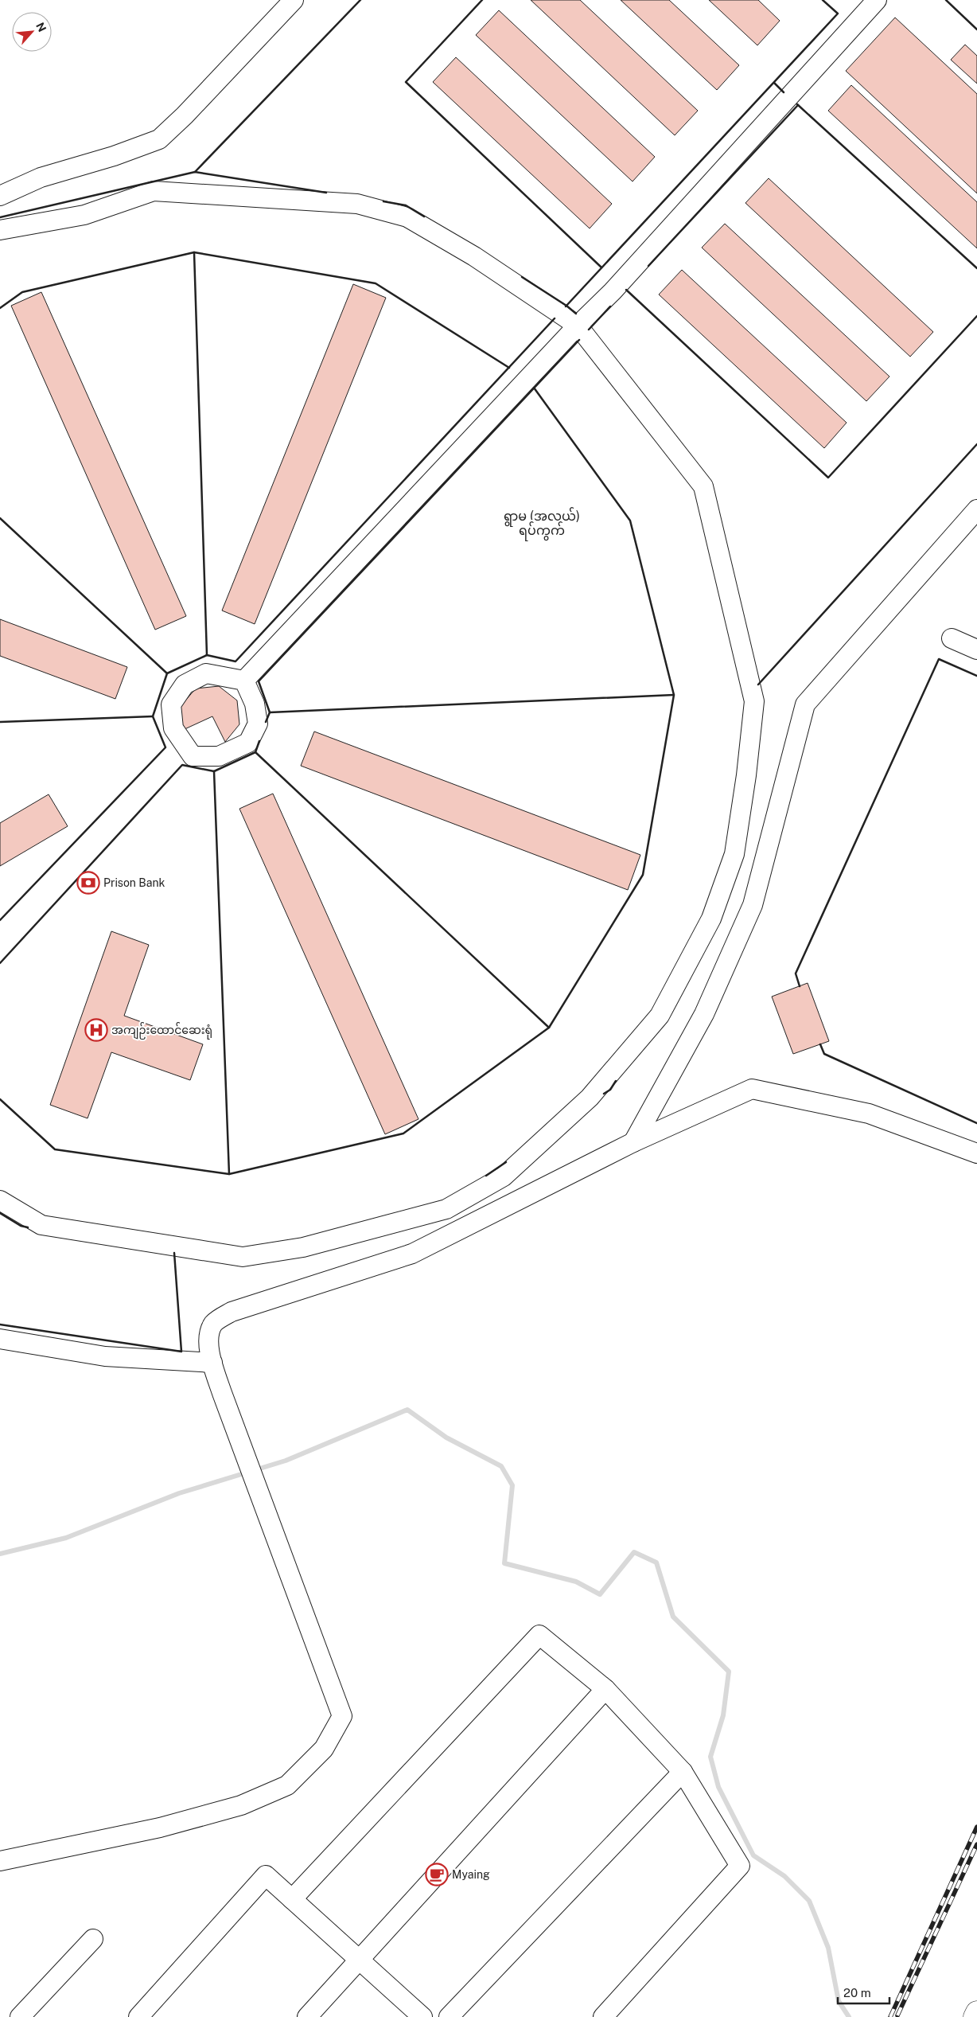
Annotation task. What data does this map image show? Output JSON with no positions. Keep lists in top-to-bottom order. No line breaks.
{"districts":["ရွာမ (အလယ်) ရပ်ကွက်"],"places":{"bank":["Prison Bank"],"hospital":["အကျဉ်းထောင်ဆေးရုံ"],"cafe":["Myaing"]},"scale_bar":"20 m","north":"top right"}
